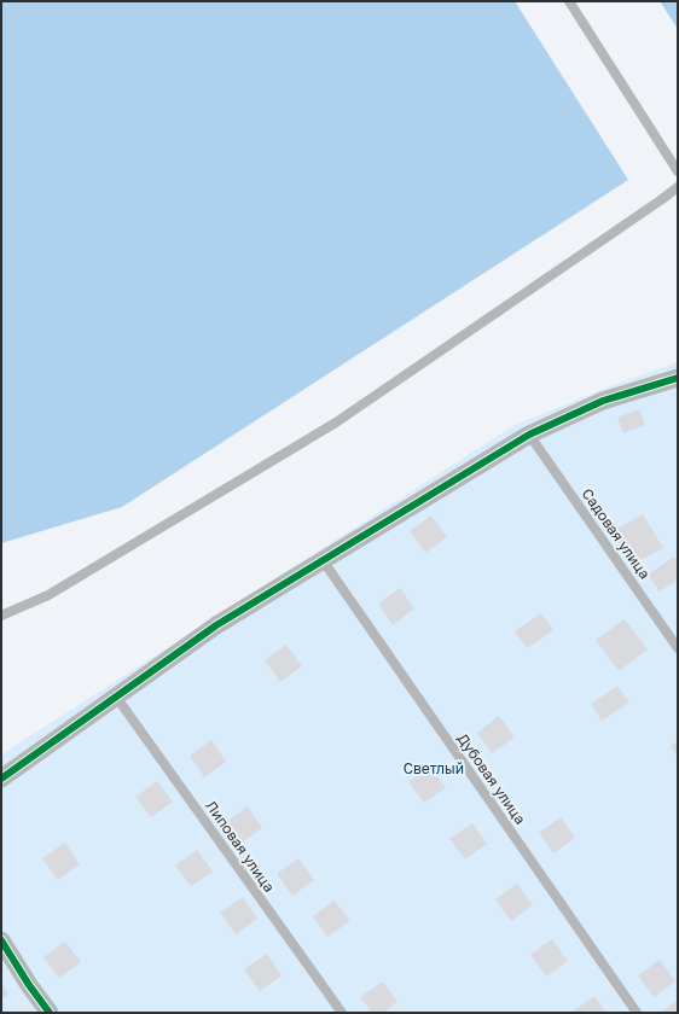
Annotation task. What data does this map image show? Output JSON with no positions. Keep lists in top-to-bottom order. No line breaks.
{"streets":{"lane":["Садовая улица","Дубовая улица","Липовая улица"]},"parks":["Светлый"]}
